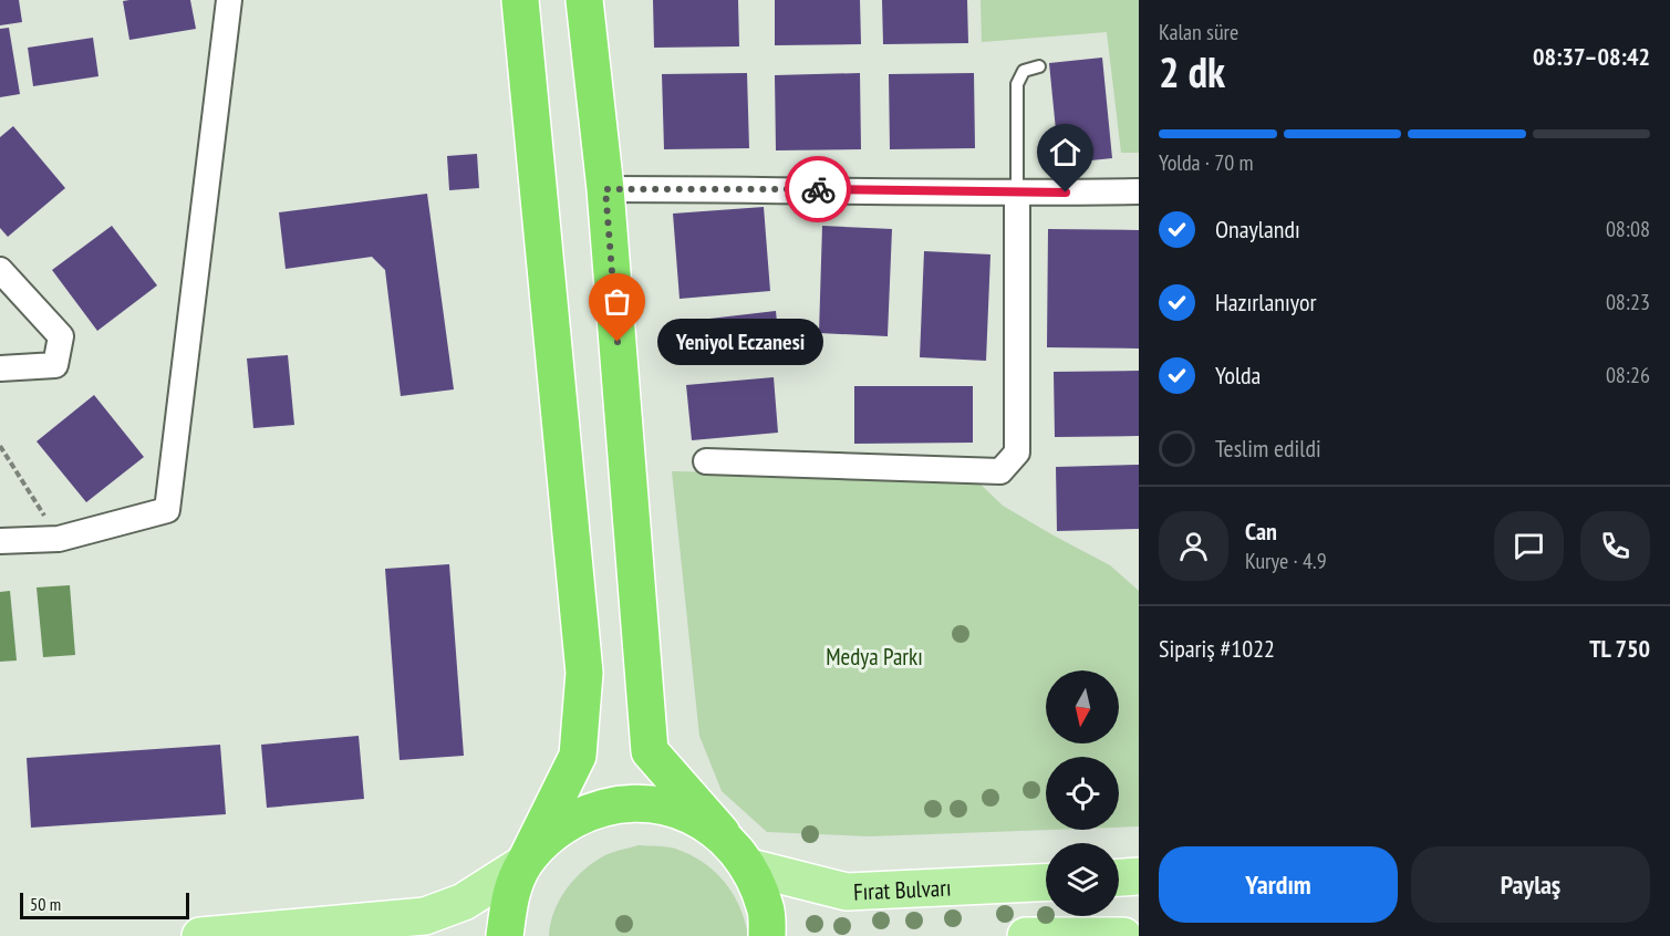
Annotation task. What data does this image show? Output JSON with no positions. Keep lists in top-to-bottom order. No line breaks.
{"streets":{"main road":["Fırat Bulvarı"]},"parks":["Medya Parkı"],"places":["Yeniyol Eczanesi"],"scale_bar":"50 m","north":"bottom","page":{"heading":["2 dk","Kalan süre","08:37–08:42"],"panel":["Can","Kurye · 4.9","Sipariş #1022","TL 750"],"bar":"Yolda · 70 m","list":[["Onaylandı","08:08"],["Hazırlanıyor","08:23"],["Yolda","08:26"],"Teslim edildi"],"bubble":"Yeniyol Eczanesi","buttons":["Yardım","Paylaş"],"scale":"50 m"}}
